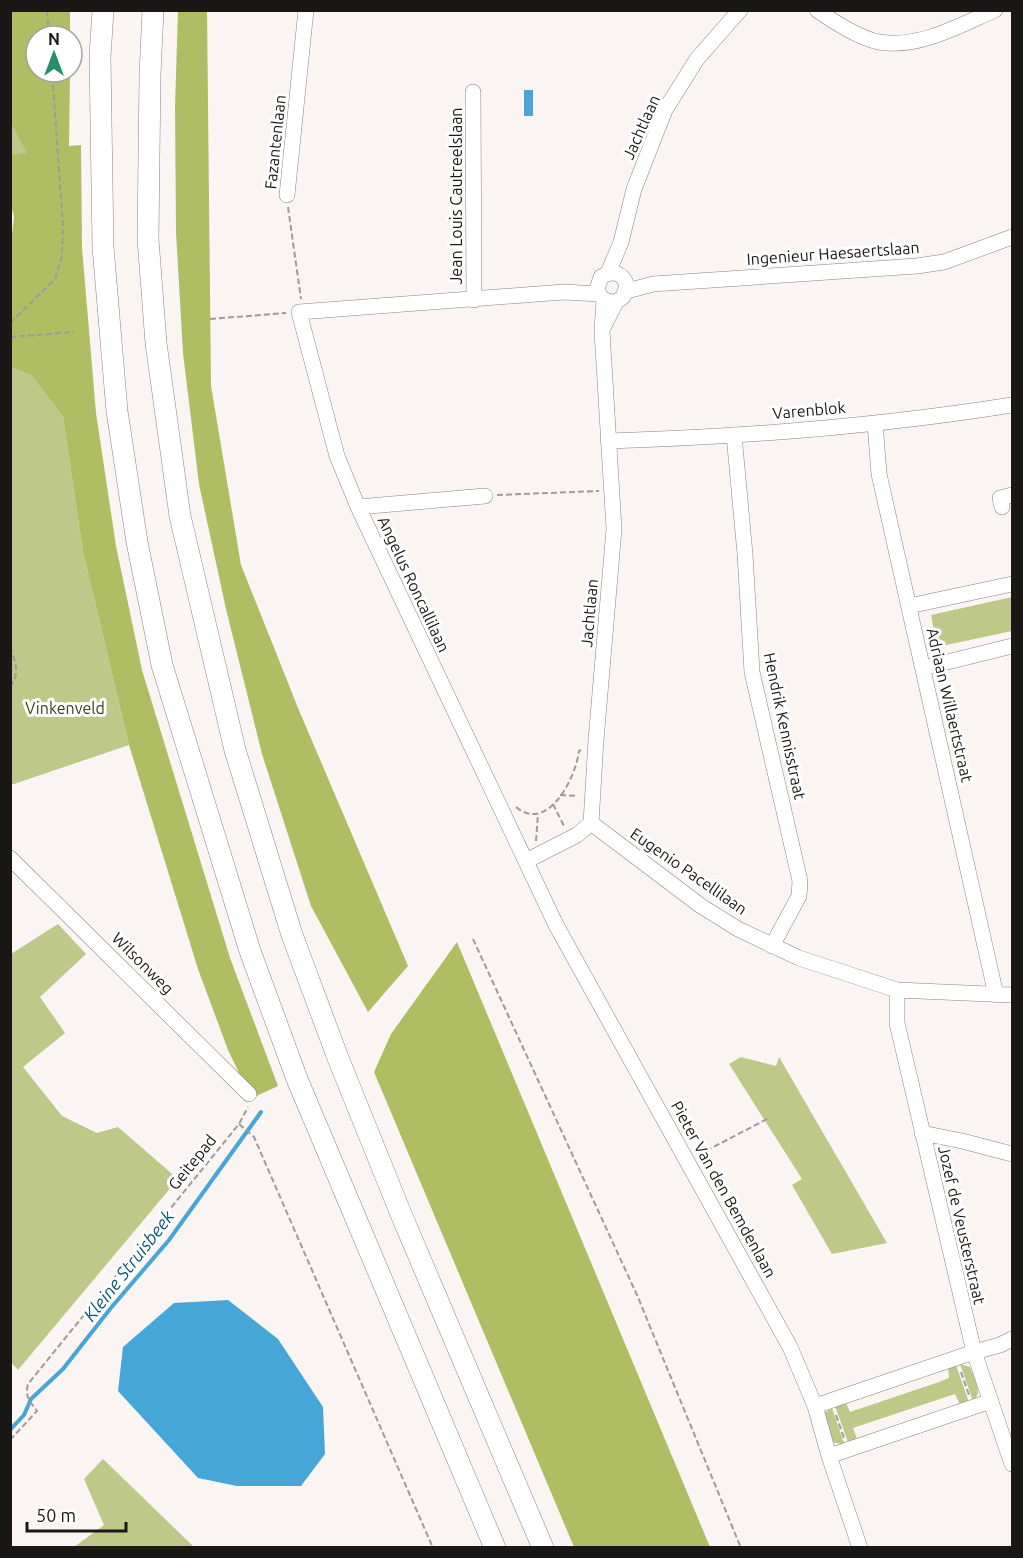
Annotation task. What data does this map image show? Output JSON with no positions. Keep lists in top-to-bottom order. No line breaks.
{"streets":{"street":["Jachtlaan","Fazantenlaan","Jean Louis Cautreelslaan","Ingenieur Haesaertslaan","Varenblok","Angelus Roncallilaan","Adriaan Willaertstraat","Hendrik Kennisstraat","Eugenio Pacellilaan","Wilsonweg","Pieter Van den Bemdenlaan","Jozef de Veusterstraat"],"path":["Geitepad"]},"crossings":[["Jachtlaan","Ingenieur Haesaertslaan"],["Jachtlaan","Varenblok"],["Jachtlaan","Eugenio Pacellilaan"],["Fazantenlaan","Ingenieur Haesaertslaan"],["Fazantenlaan","Angelus Roncallilaan"],["Jean Louis Cautreelslaan","Ingenieur Haesaertslaan"],["Ingenieur Haesaertslaan","Angelus Roncallilaan"],["Varenblok","Adriaan Willaertstraat"],["Varenblok","Hendrik Kennisstraat"],["Angelus Roncallilaan","Pieter Van den Bemdenlaan"],["Adriaan Willaertstraat","Eugenio Pacellilaan"],["Hendrik Kennisstraat","Eugenio Pacellilaan"],["Eugenio Pacellilaan","Jozef de Veusterstraat"],["Wilsonweg","Geitepad"]],"water":["Kleine Struisbeek"],"parks":["Vinkenveld"],"scale_bar":"50 m","north":"top"}
